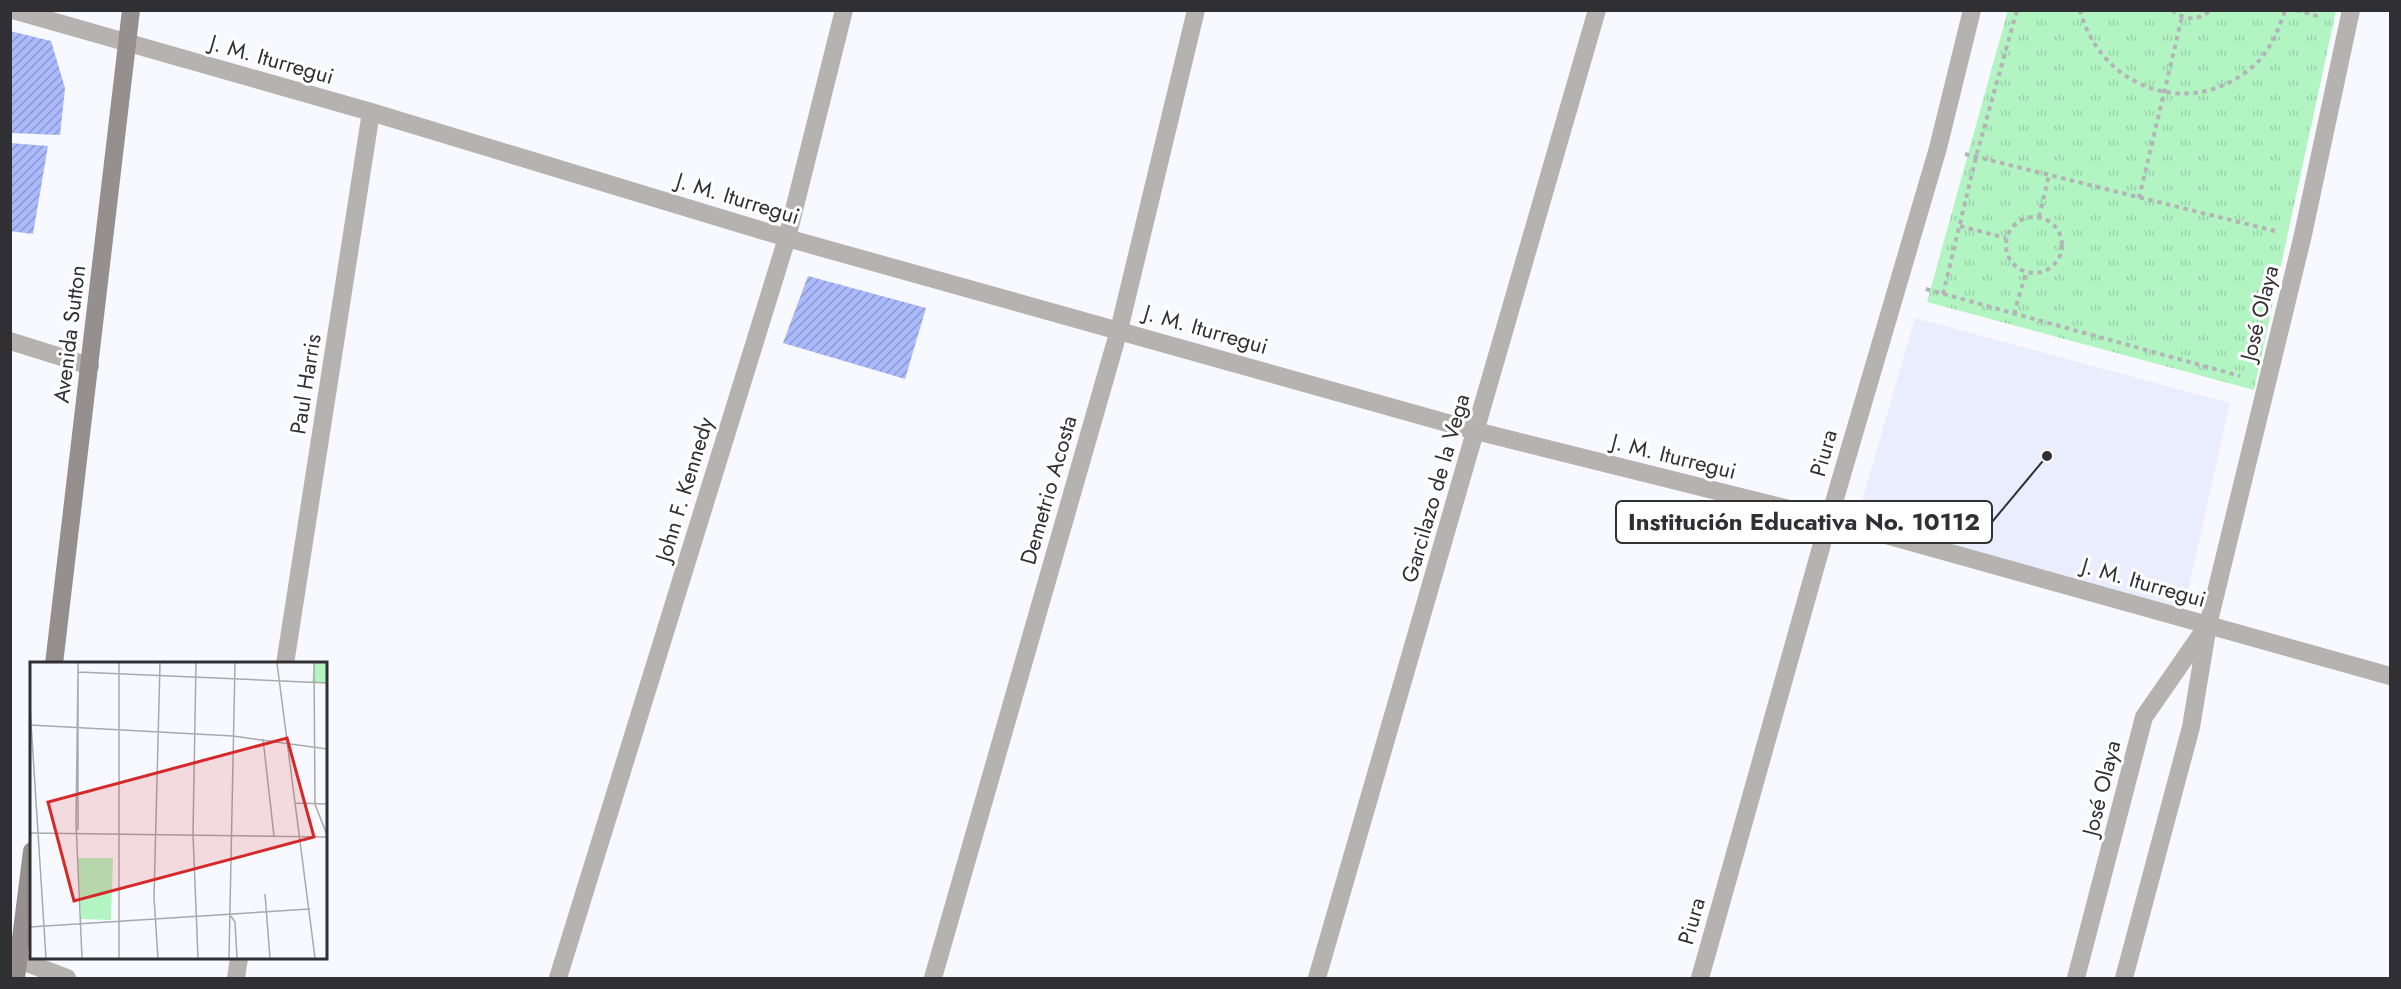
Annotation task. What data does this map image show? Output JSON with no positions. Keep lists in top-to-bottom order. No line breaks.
{"streets":{"street":["J. M. Iturregui","José Olaya","Avenida Sutton","Paul Harris","Piura","Garcilazo de la Vega","John F. Kennedy","Demetrio Acosta"]},"crossings":[["J. M. Iturregui","José Olaya"],["J. M. Iturregui","Avenida Sutton"],["J. M. Iturregui","Paul Harris"],["J. M. Iturregui","Piura"],["J. M. Iturregui","Garcilazo de la Vega"],["J. M. Iturregui","John F. Kennedy"],["J. M. Iturregui","Demetrio Acosta"]],"places":["Institución Educativa No. 10112"]}
